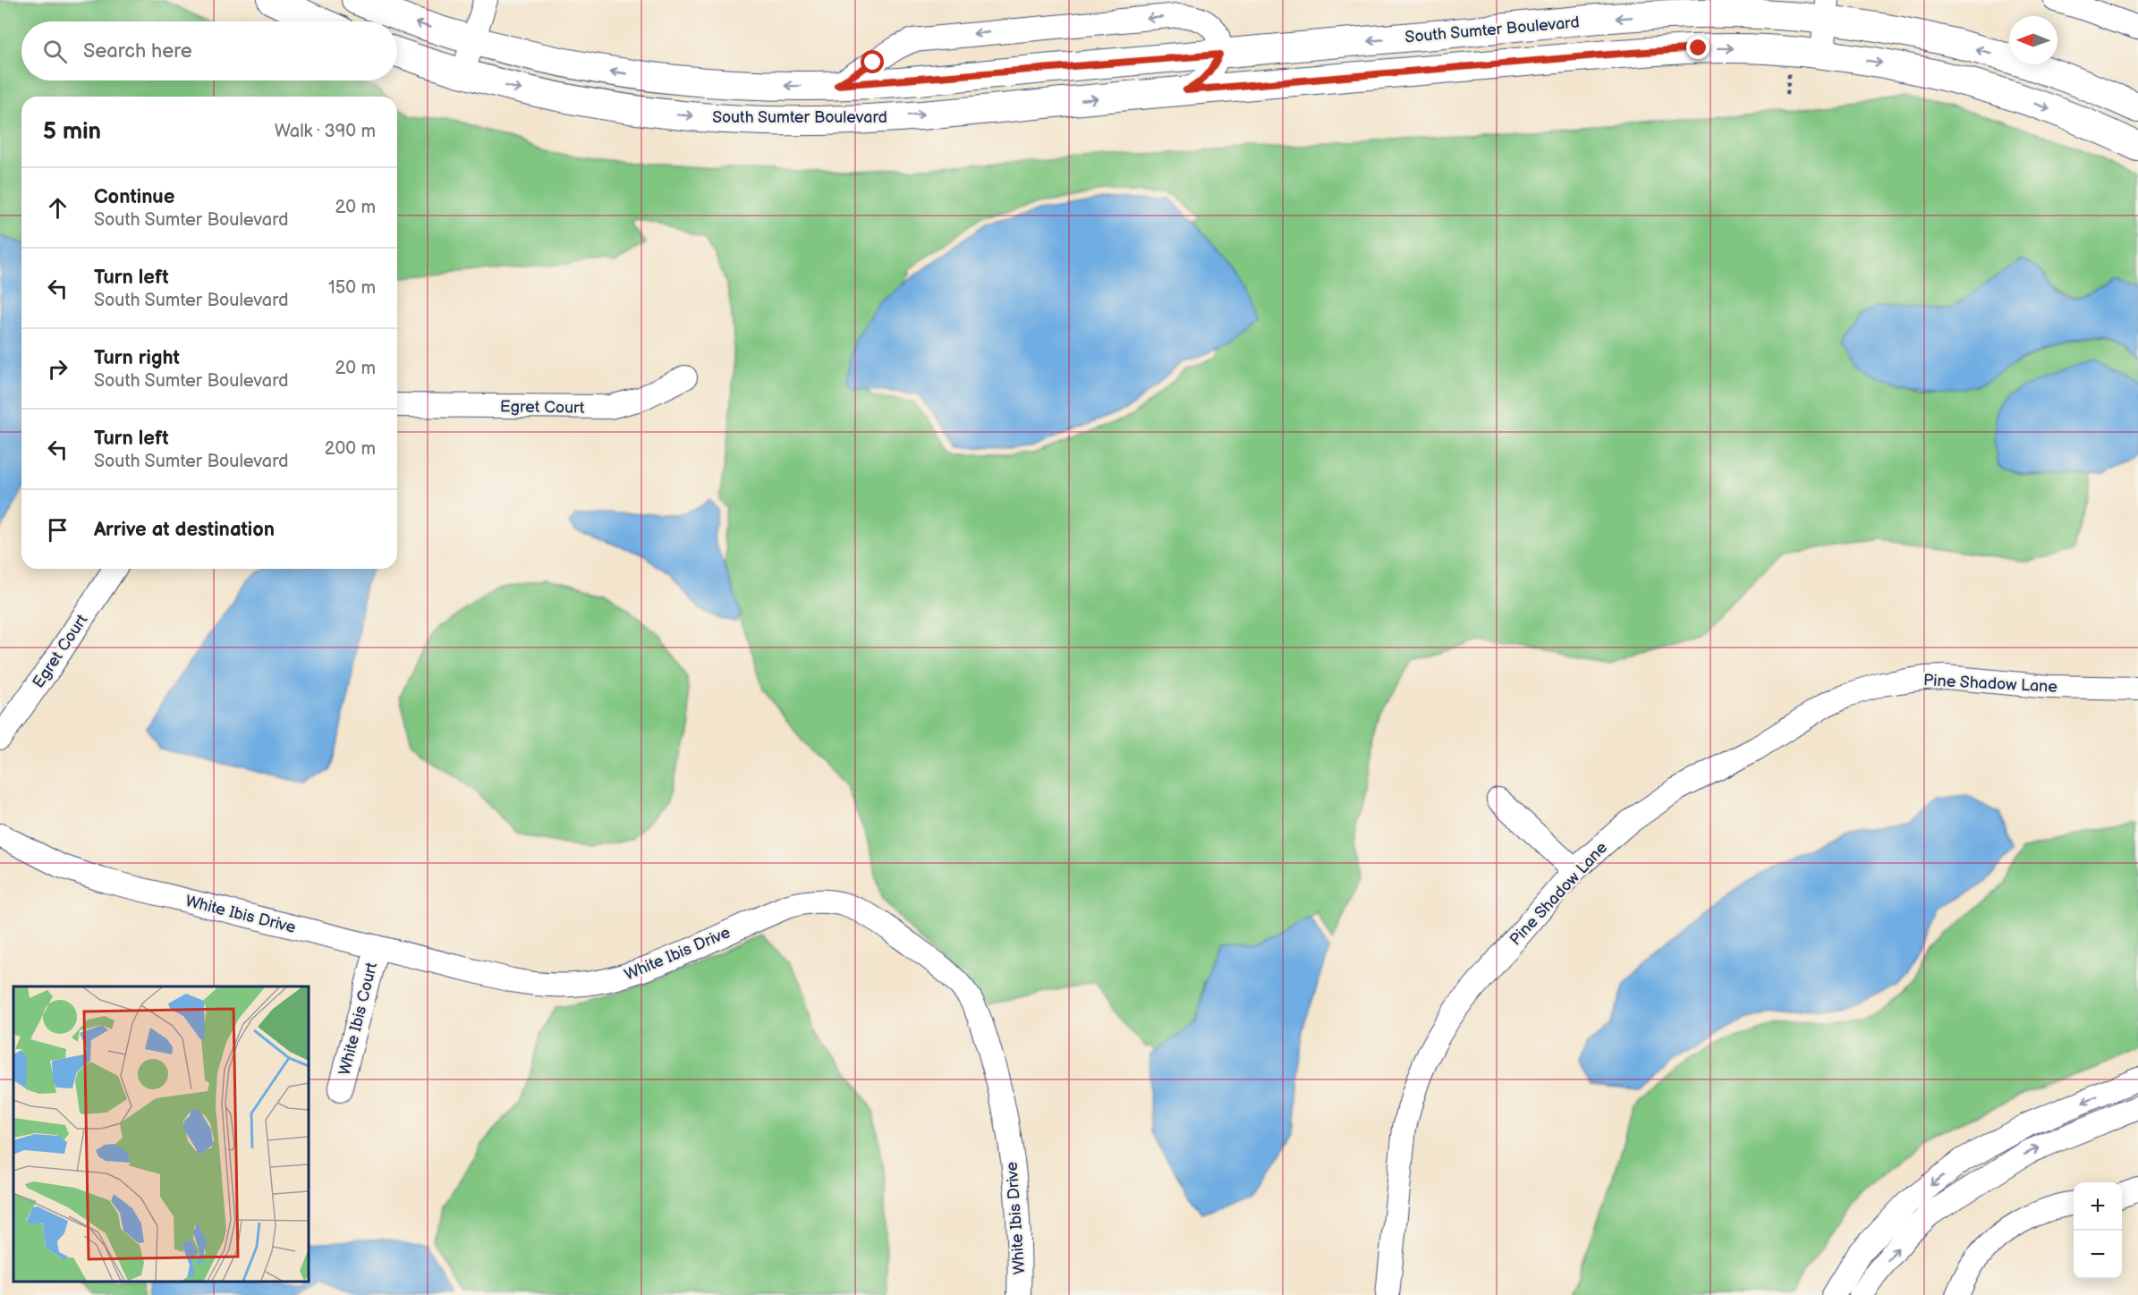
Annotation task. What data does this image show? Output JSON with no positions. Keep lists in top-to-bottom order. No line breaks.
{"streets":{"main road":["South Sumter Boulevard"],"street":["Egret Court","Pine Shadow Lane","White Ibis Drive","White Ibis Court"]},"crossings":[["White Ibis Drive","White Ibis Court"]],"north":"left","page":{"search":"Search here","heading":["5 min","Walk · 390 m"],"list":[["Continue","South Sumter Boulevard","20 m"],["Turn left","South Sumter Boulevard","150 m"],["Turn right","South Sumter Boulevard","20 m"],["Turn left","South Sumter Boulevard","200 m"],"Arrive at destination"],"map_buttons":["+","−"]}}
